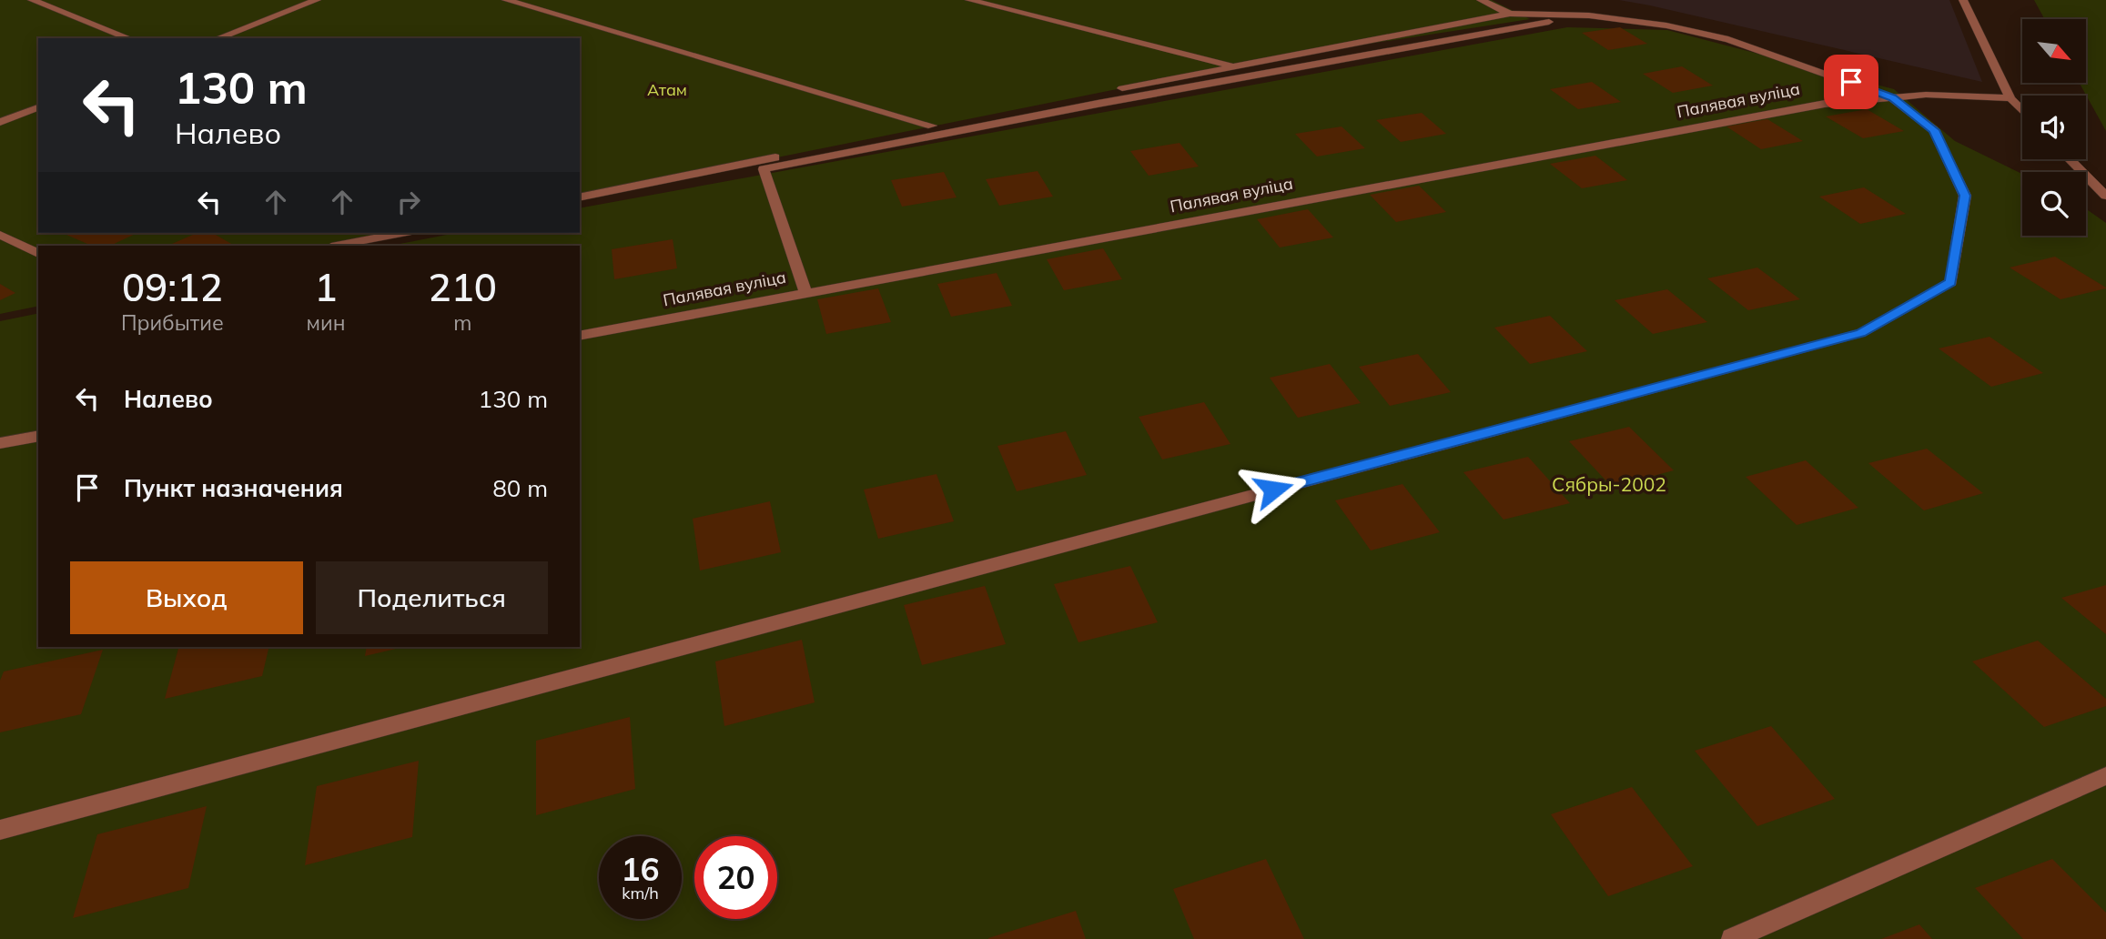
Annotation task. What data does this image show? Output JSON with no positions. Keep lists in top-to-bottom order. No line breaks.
{"streets":{"street":["Палявая вуліца"]},"parks":["Атам","Сябры-2002"],"north":"bottom right","page":{"turn":["130 m","Налево"],"eta":["09:12","Прибытие","1","мин","210","m"],"list":[{"name":"Налево","value":"130 m"},{"name":"Пункт назначения","value":"80 m"}],"buttons":["Выход","Поделиться"],"speed":"16 km/h","limit":"20"}}
